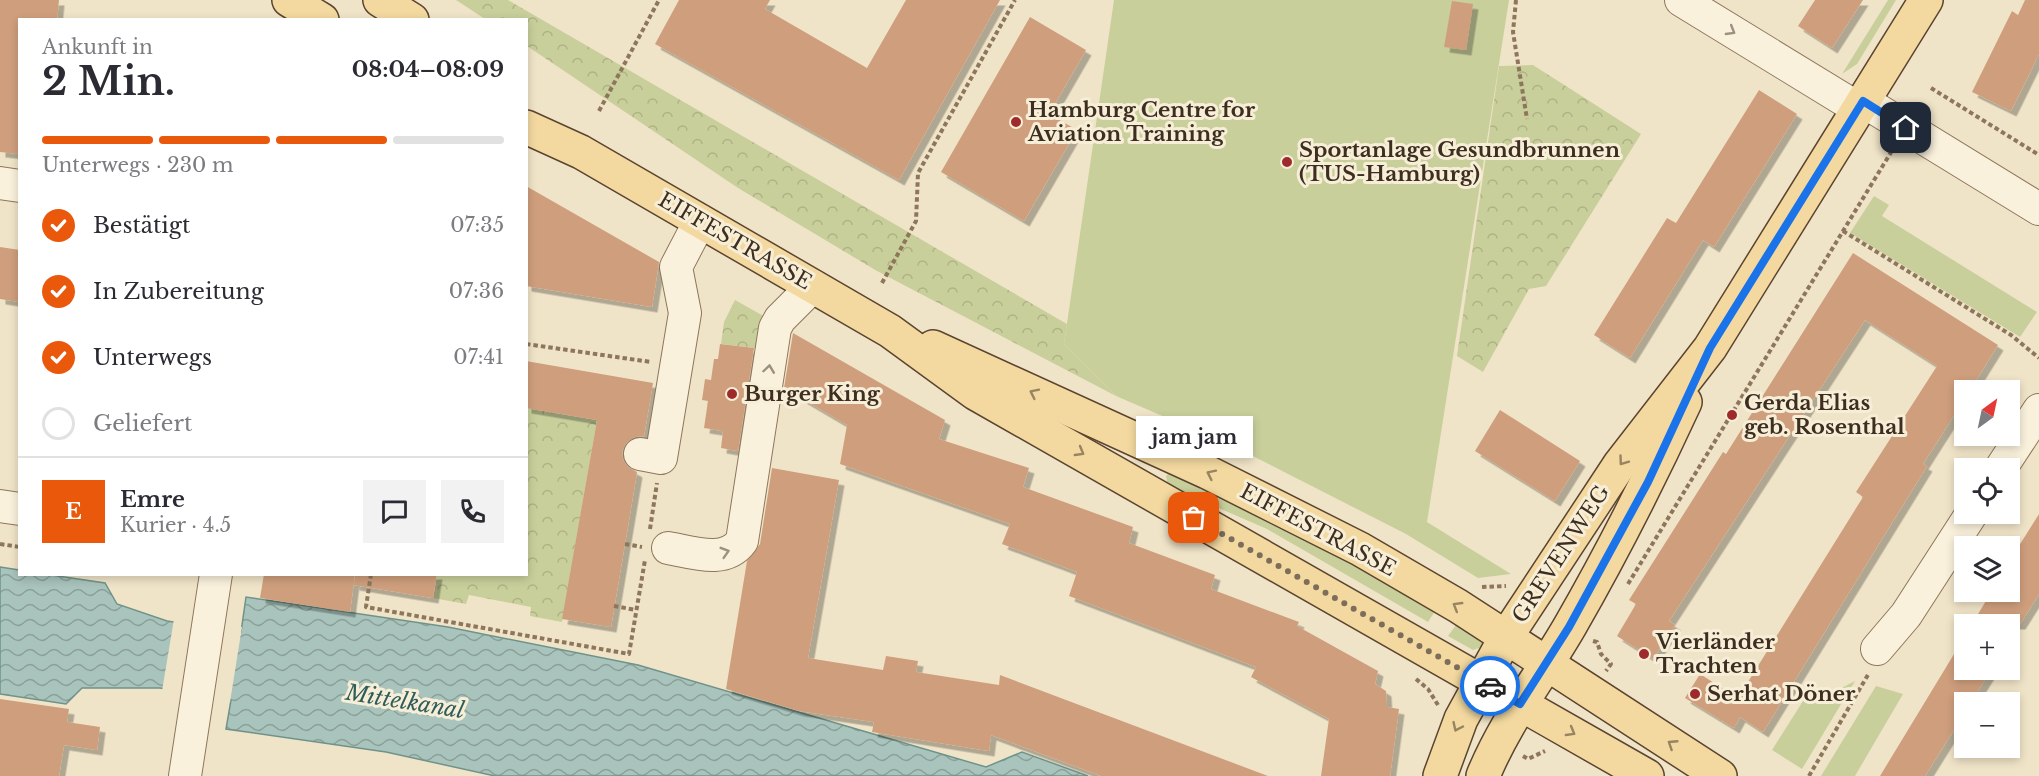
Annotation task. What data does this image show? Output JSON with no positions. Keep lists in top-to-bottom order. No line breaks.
{"streets":{"main road":["EIFFESTRASSE","GREVENWEG"]},"crossings":[["EIFFESTRASSE","GREVENWEG"]],"water":["Mittelkanal"],"places":["Hamburg Centre for Aviation Training","Sportanlage Gesundbrunnen (TUS-Hamburg)","Burger King","Gerda Elias geb. Rosenthal","jam jam","Vierländer Trachten","Serhat Döner"],"north":"top right","page":{"heading":["2 Min.","Ankunft in","08:04–08:09"],"panel":["Emre","Kurier · 4.5"],"bar":"Unterwegs · 230 m","list":[["Bestätigt","07:35"],["In Zubereitung","07:36"],["Unterwegs","07:41"],"Geliefert"],"map_buttons":["+","−"],"bubble":"jam jam","round":"E"}}
